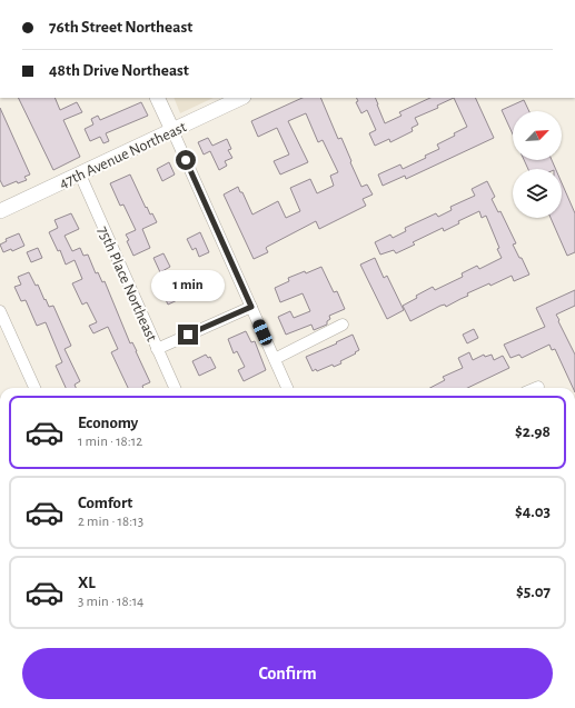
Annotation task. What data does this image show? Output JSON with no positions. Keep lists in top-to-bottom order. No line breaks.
{"streets":{"street":["47th Avenue Northeast","75th Place Northeast"]},"crossings":[["47th Avenue Northeast","75th Place Northeast"]],"north":"top right","page":{"banner":["76th Street Northeast","48th Drive Northeast"],"bubble":"1 min","list":[{"name":"Economy","note":"1 min · 18:12","value":"$2.98"},{"name":"Comfort","note":"2 min · 18:13","value":"$4.03"},{"name":"XL","note":"3 min · 18:14","value":"$5.07"}],"buttons":"Confirm"}}
